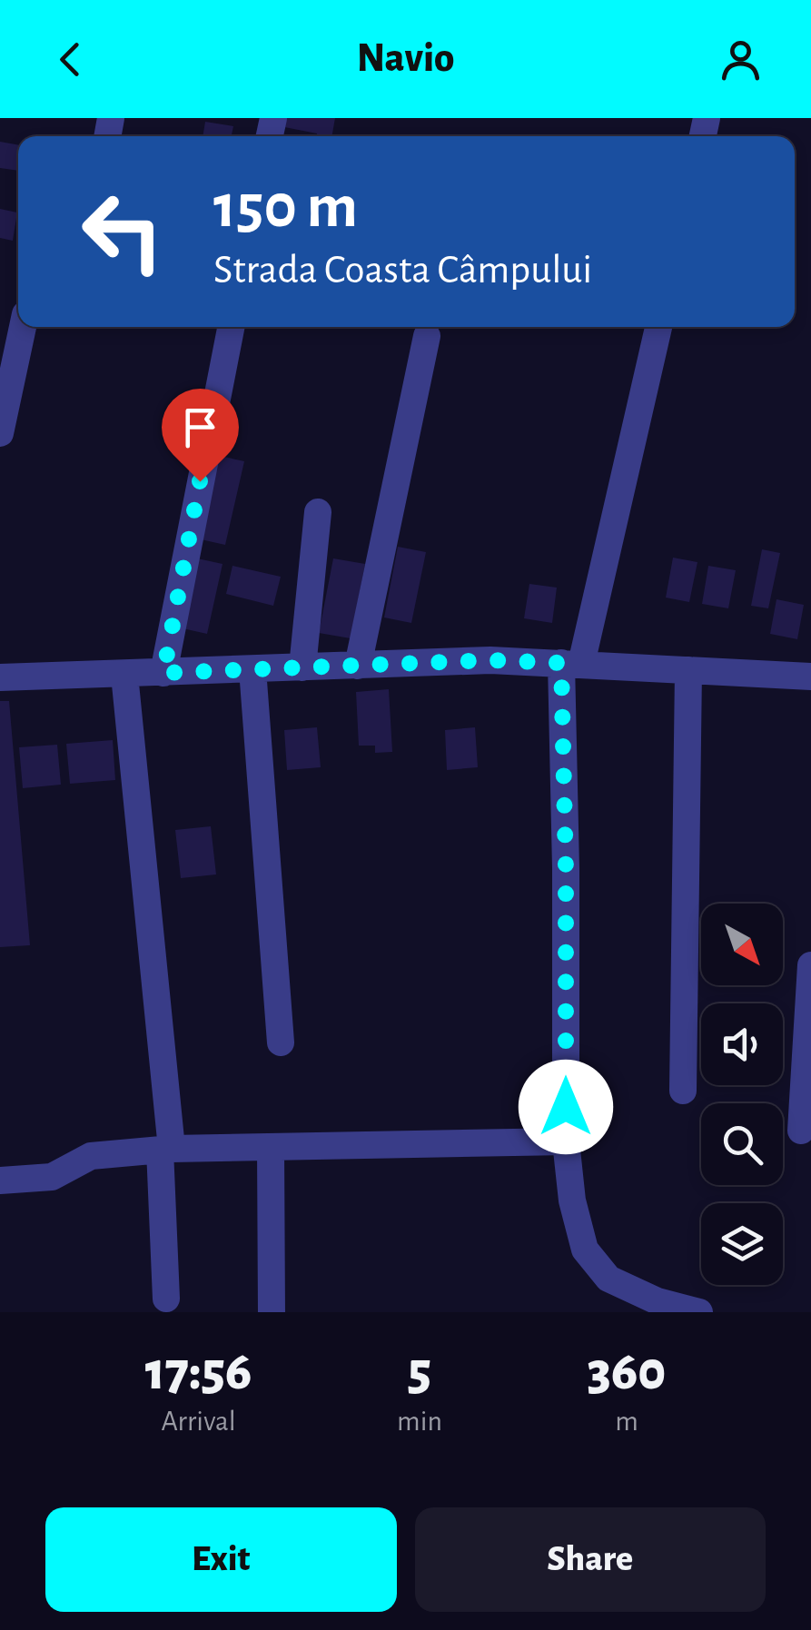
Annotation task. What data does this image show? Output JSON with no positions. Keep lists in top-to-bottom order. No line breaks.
{"north":"bottom right","page":{"header":"Navio","turn":["150 m","Strada Coasta Câmpului"],"eta":["17:56","Arrival","5","min","360","m"],"buttons":["Exit","Share"]}}
